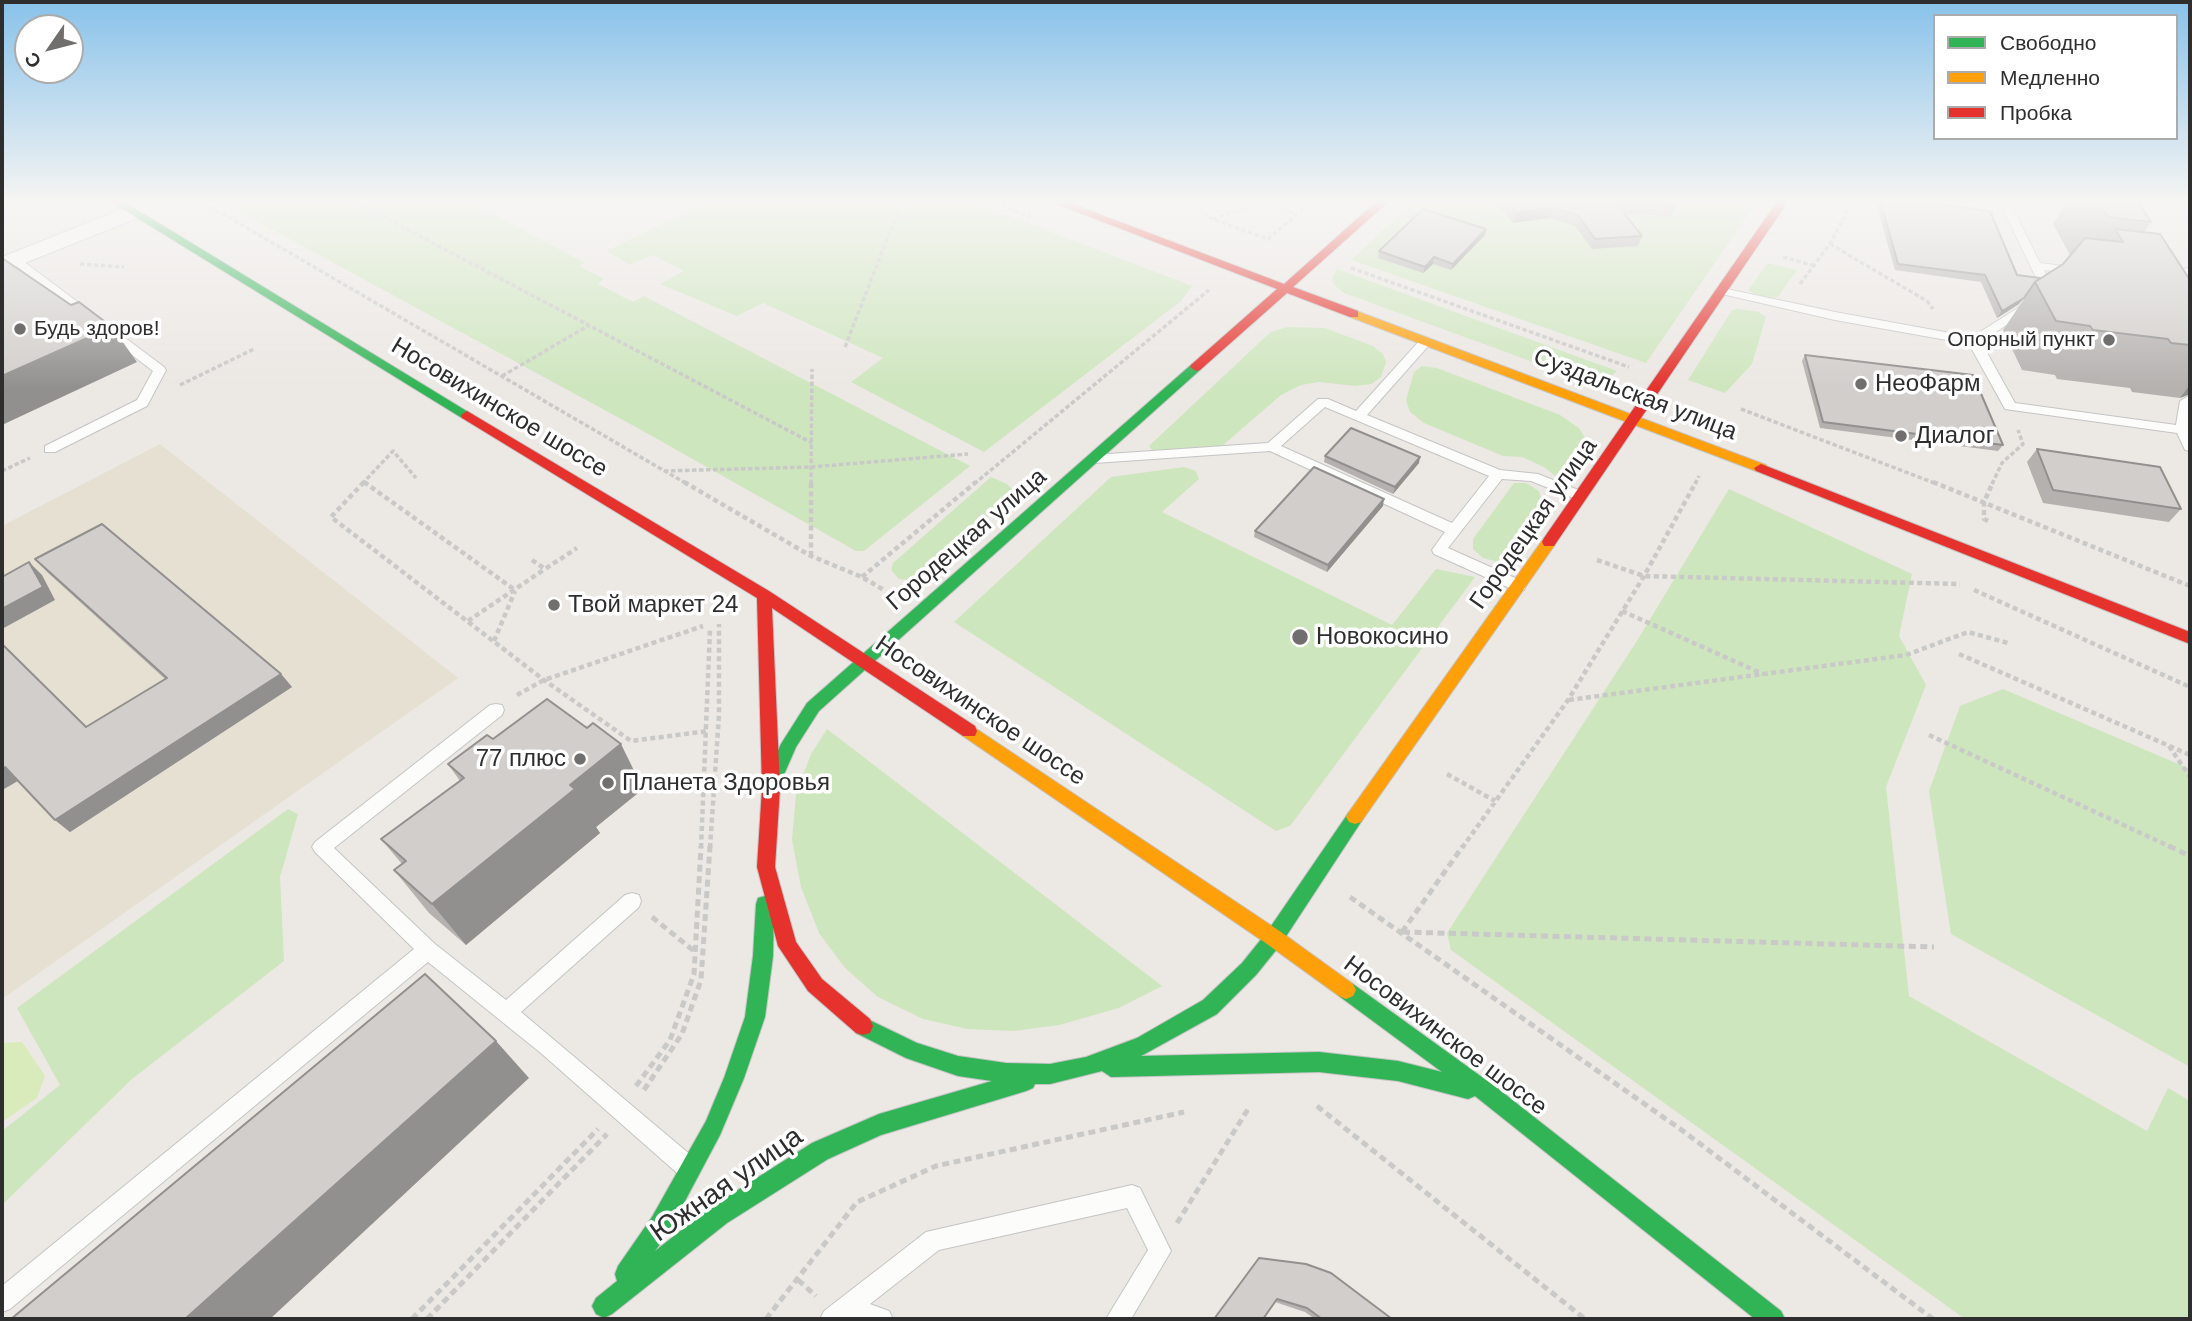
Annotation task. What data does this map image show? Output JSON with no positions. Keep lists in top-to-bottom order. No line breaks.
{"streets":{"street":["Суздальская улица","Носовихинское шоссе","Городецкая улица","Южная улица"]},"crossings":[["Суздальская улица","Городецкая улица"],["Носовихинское шоссе","Городецкая улица"]],"places":["Будь здоров!","Опорный пункт","НеоФарм","Диалог","Твой маркет 24","Новокосино","77 плюс","Планета Здоровья"],"legend":["Свободно","Медленно","Пробка"],"north":"bottom left"}
